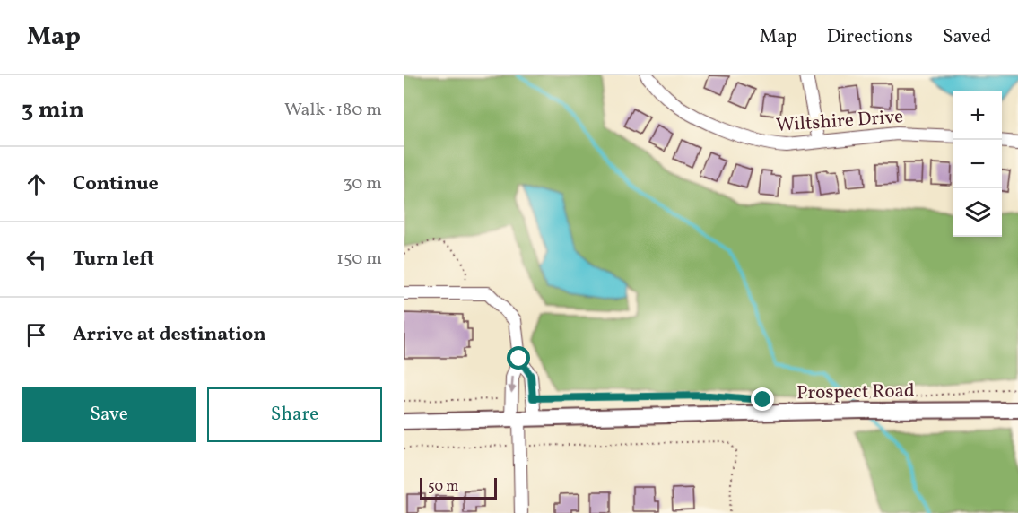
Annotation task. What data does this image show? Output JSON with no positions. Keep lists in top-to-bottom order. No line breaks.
{"streets":{"main road":["Prospect Road"],"street":["Wiltshire Drive"]},"scale_bar":"50 m","page":{"header":"Map","nav":["Map","Directions","Saved"],"heading":["3 min","Walk · 180 m"],"map_buttons":["+","−"],"list":[["Continue","30 m"],["Turn left","150 m"],"Arrive at destination"],"buttons":["Save","Share"],"scale":"50 m"}}
